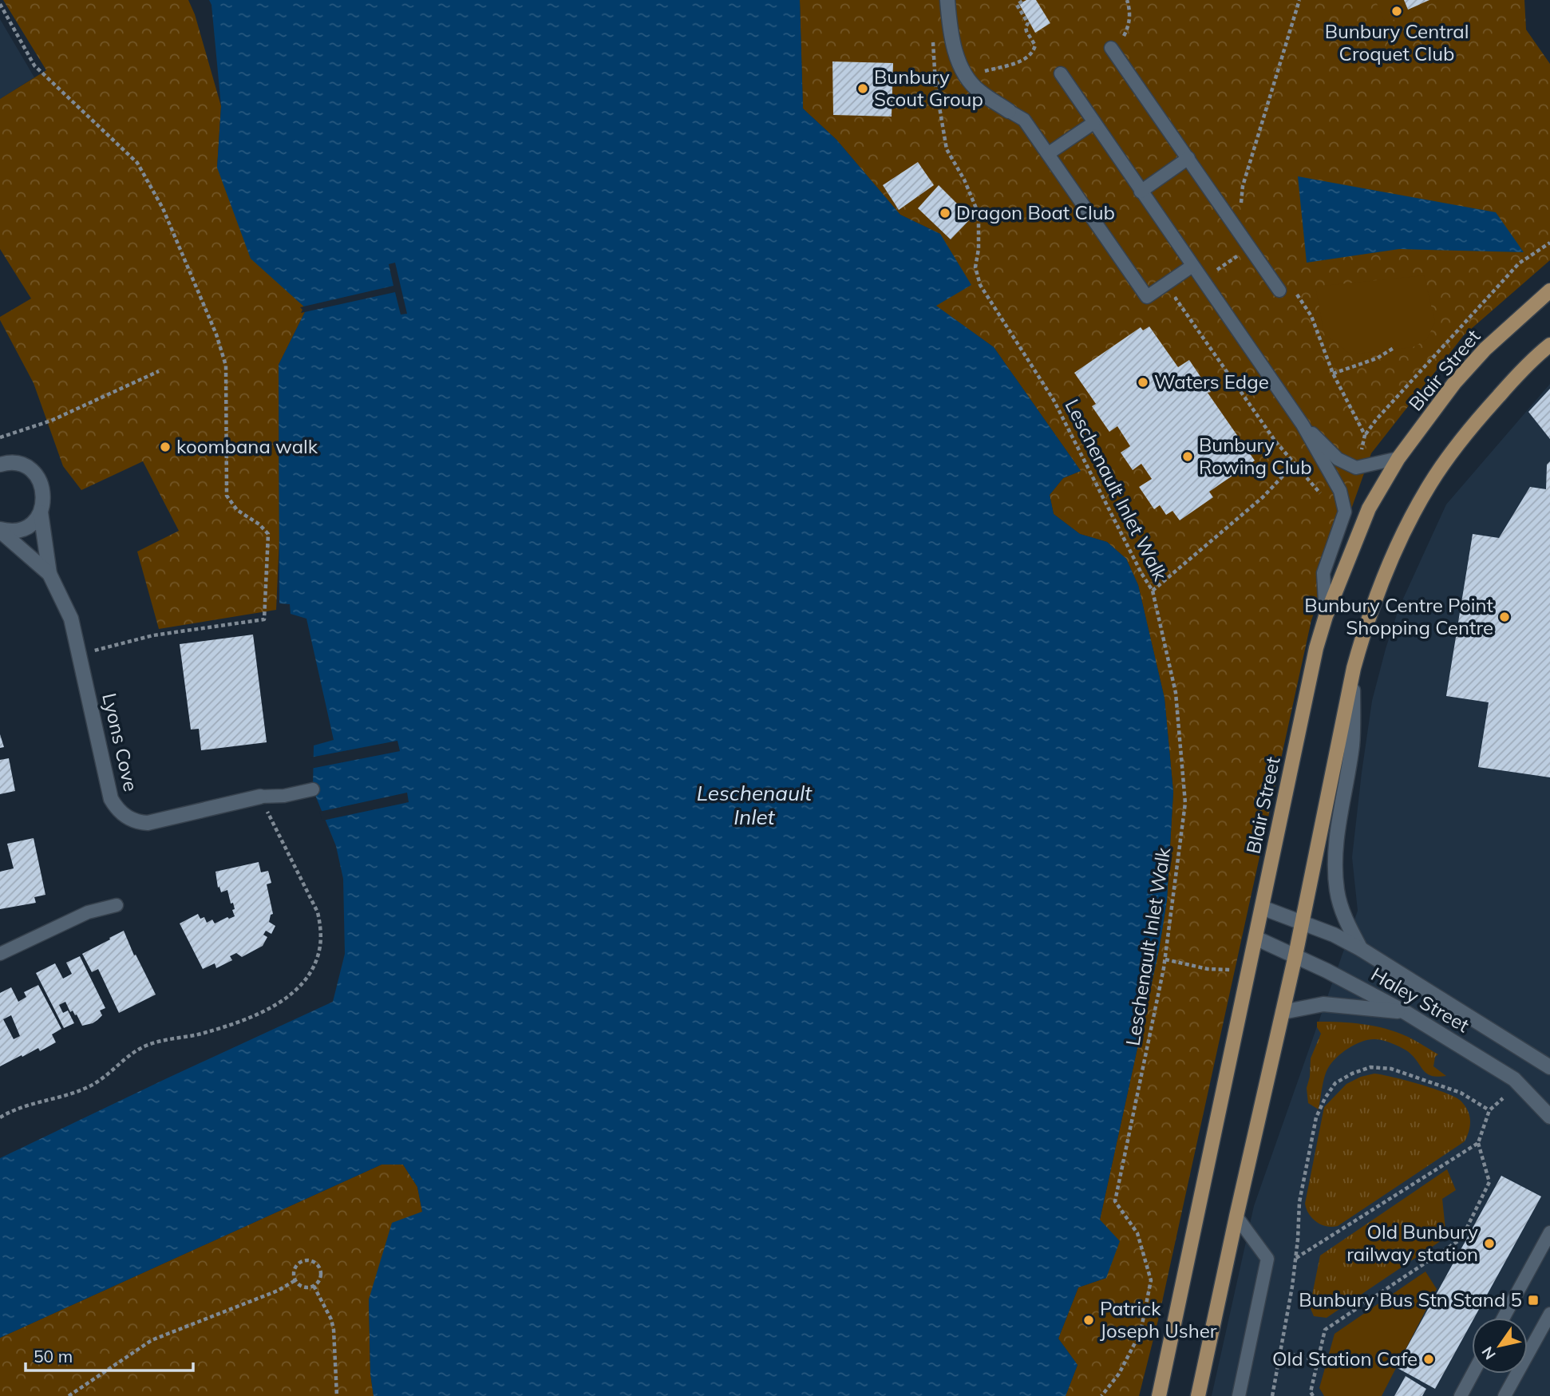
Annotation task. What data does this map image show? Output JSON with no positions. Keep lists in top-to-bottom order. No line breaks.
{"streets":{"main road":["Blair Street"],"street":["Lyons Cove","Haley Street"],"path":["Leschenault Inlet Walk"]},"crossings":[["Blair Street","Haley Street"]],"water":["Leschenault Inlet"],"places":{"other":["Bunbury Central Croquet Club","Bunbury Scout Group","Dragon Boat Club","Waters Edge","koombana walk","Bunbury Rowing Club","Bunbury Centre Point Shopping Centre","Old Bunbury railway station","Patrick Joseph Usher","Old Station Cafe"],"transit":["Bunbury Bus Stn Stand 5"]},"scale_bar":"50 m","north":"bottom left"}
